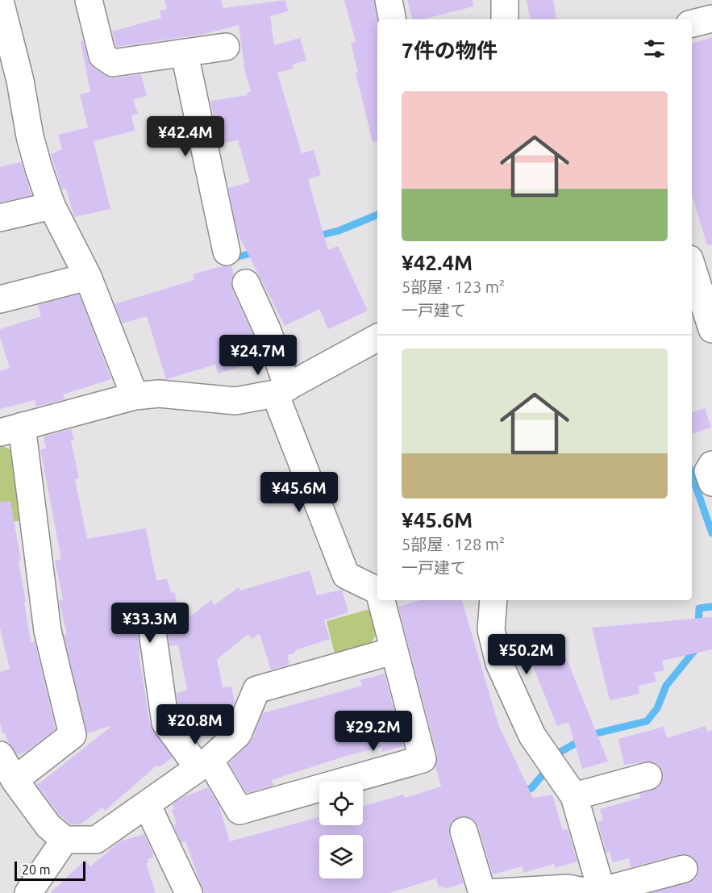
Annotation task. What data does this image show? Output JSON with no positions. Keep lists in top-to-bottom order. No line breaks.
{"scale_bar":"20 m","page":{"heading":"7件の物件","list":[{"name":"¥42.4M","note":"5部屋 · 123 m² · 一戸建て"},{"name":"¥45.6M","note":"5部屋 · 128 m² · 一戸建て"}],"price":["¥42.4M","¥24.7M","¥45.6M","¥33.3M","¥50.2M","¥20.8M","¥29.2M"],"scale":"20 m"}}
